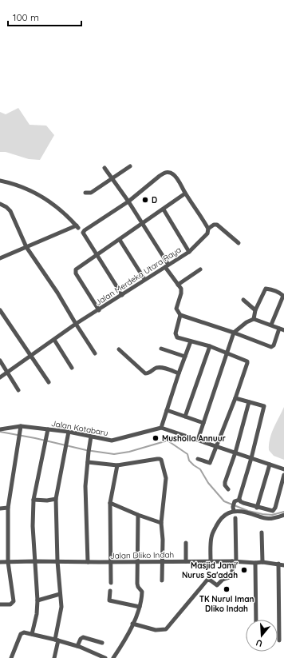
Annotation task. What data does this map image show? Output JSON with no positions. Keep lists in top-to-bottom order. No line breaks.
{"streets":{"street":["Jalan Merdeka Utara Raya","Jalan Kotabaru","Jalan Dliko Indah"]},"places":["D","Musholla Annuur","Masjid Jami' Nurus Sa'adah","TK Nurul Iman Dliko Indah"],"scale_bar":"100 m","north":"bottom"}
